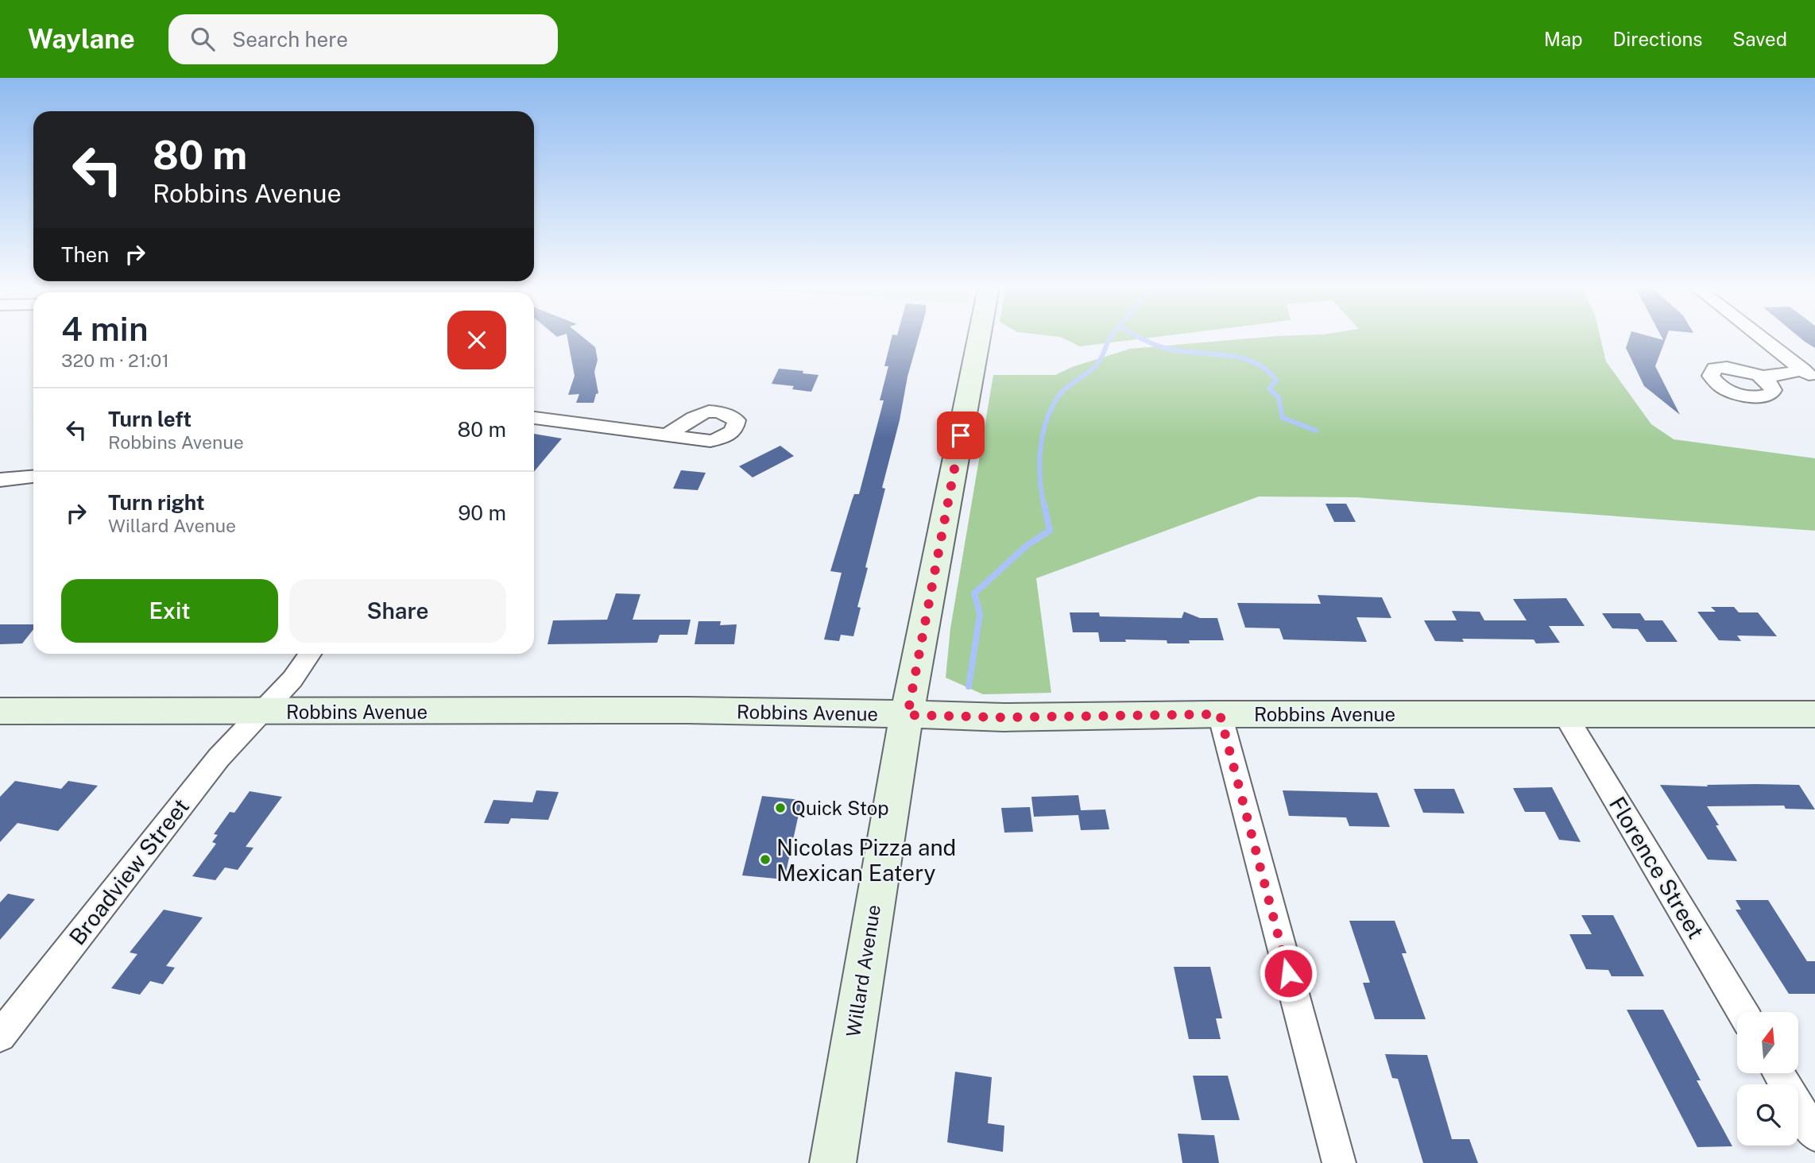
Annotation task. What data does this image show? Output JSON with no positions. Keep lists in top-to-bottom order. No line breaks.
{"streets":{"main road":["Robbins Avenue","Willard Avenue"],"street":["Florence Street","Broadview Street"]},"crossings":[["Robbins Avenue","Florence Street"],["Robbins Avenue","Broadview Street"],["Robbins Avenue","Willard Avenue"]],"places":["Quick Stop","Nicolas Pizza and Mexican Eatery"],"north":"top","page":{"header":"Waylane","search":"Search here","nav":["Map","Directions","Saved"],"turn":["80 m","Robbins Avenue"],"then":"Then","heading":["4 min","320 m · 21:01"],"list":[{"name":"Turn left","note":"Robbins Avenue","value":"80 m"},{"name":"Turn right","note":"Willard Avenue","value":"90 m"}],"buttons":["Exit","Share"]}}
